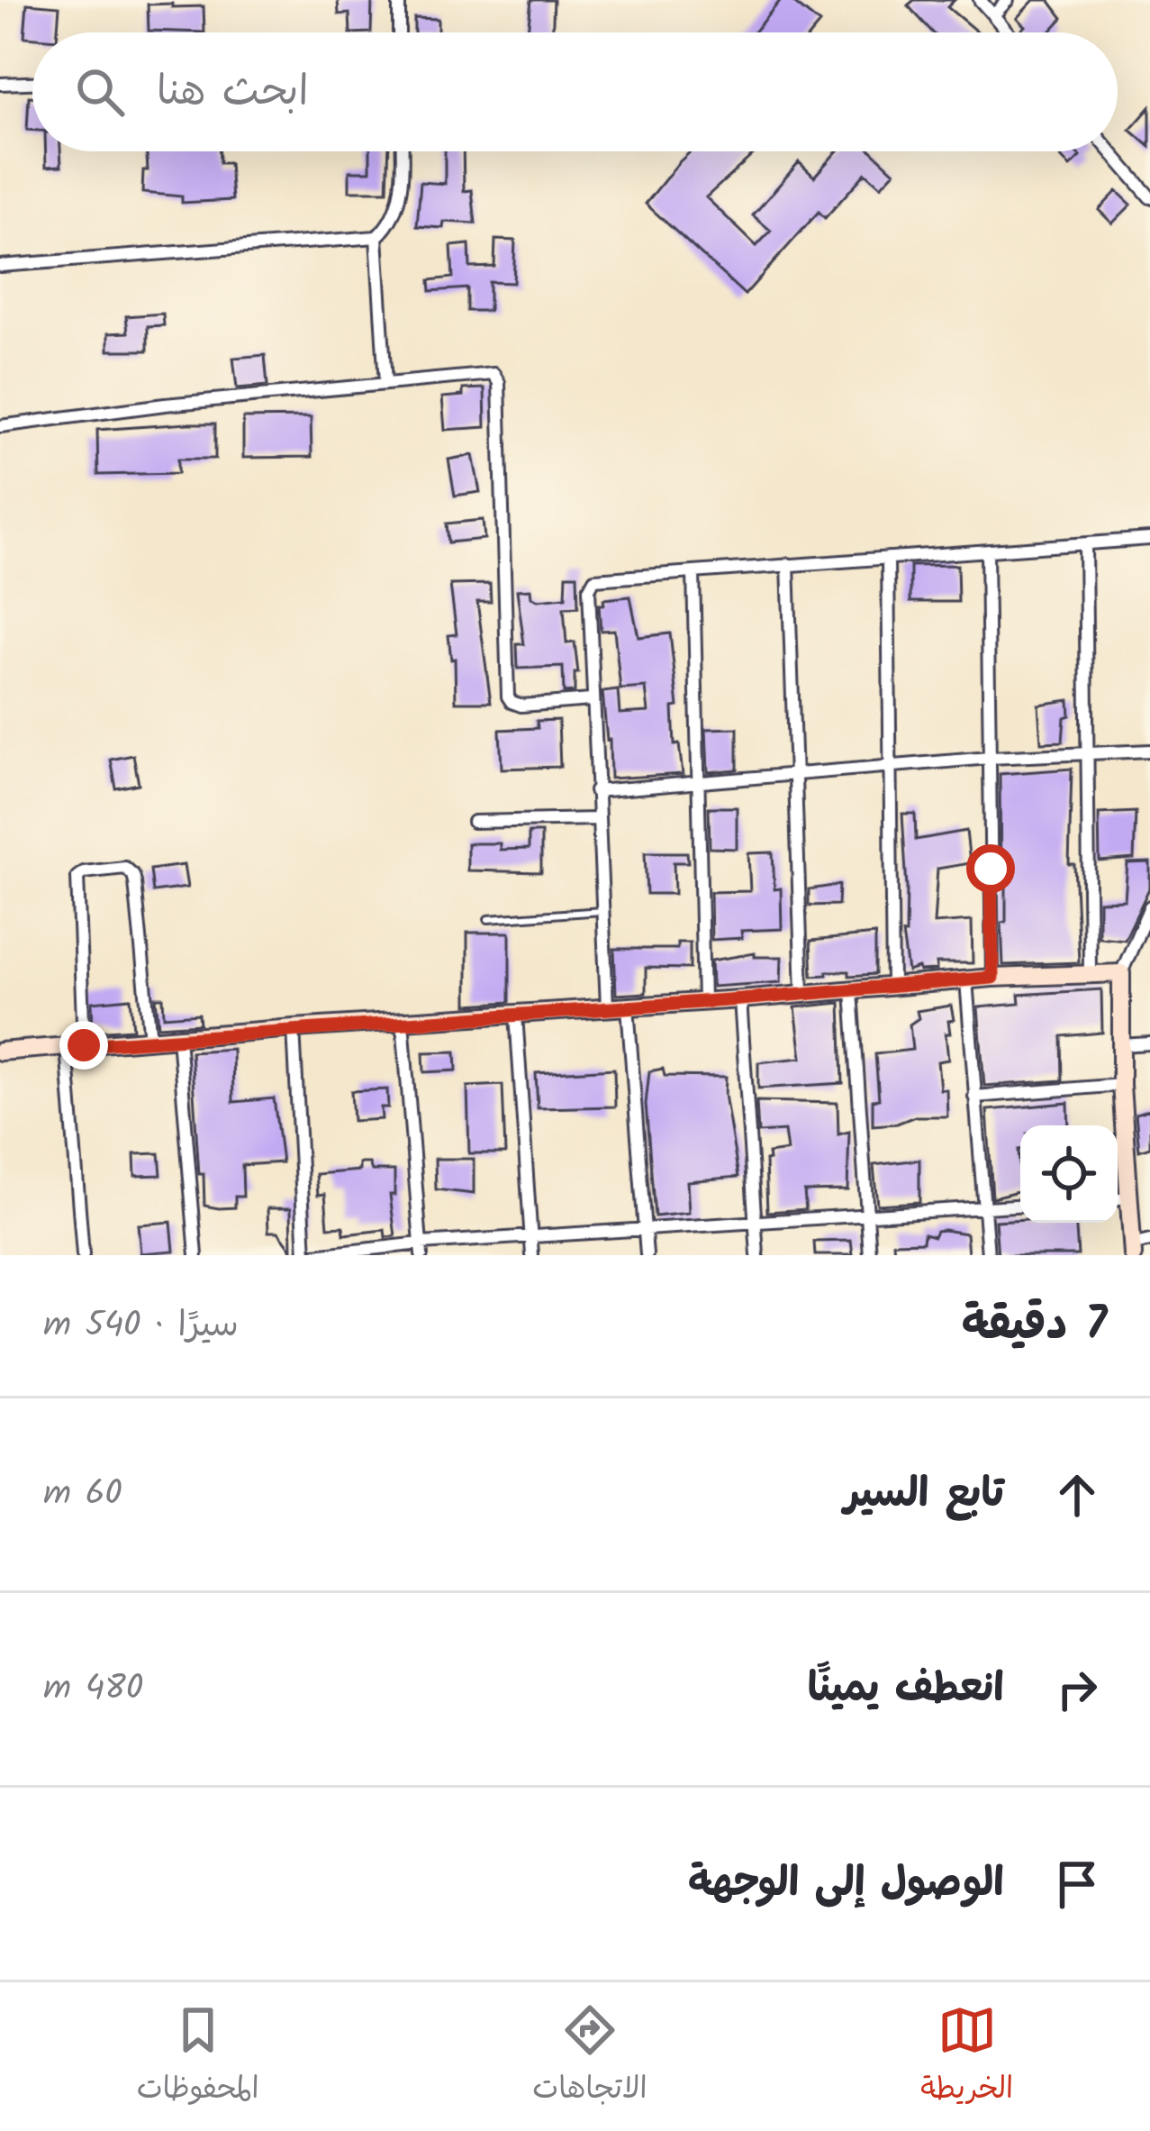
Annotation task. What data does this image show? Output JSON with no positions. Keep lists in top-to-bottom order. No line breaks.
{"page":{"search":"ابحث هنا","heading":["7 دقيقة","سيرًا · 540 m"],"list":[["تابع السير","60 m"],["انعطف يمينًا","480 m"],"الوصول إلى الوجهة"],"nav":["الخريطة","الاتجاهات","المحفوظات"]}}
